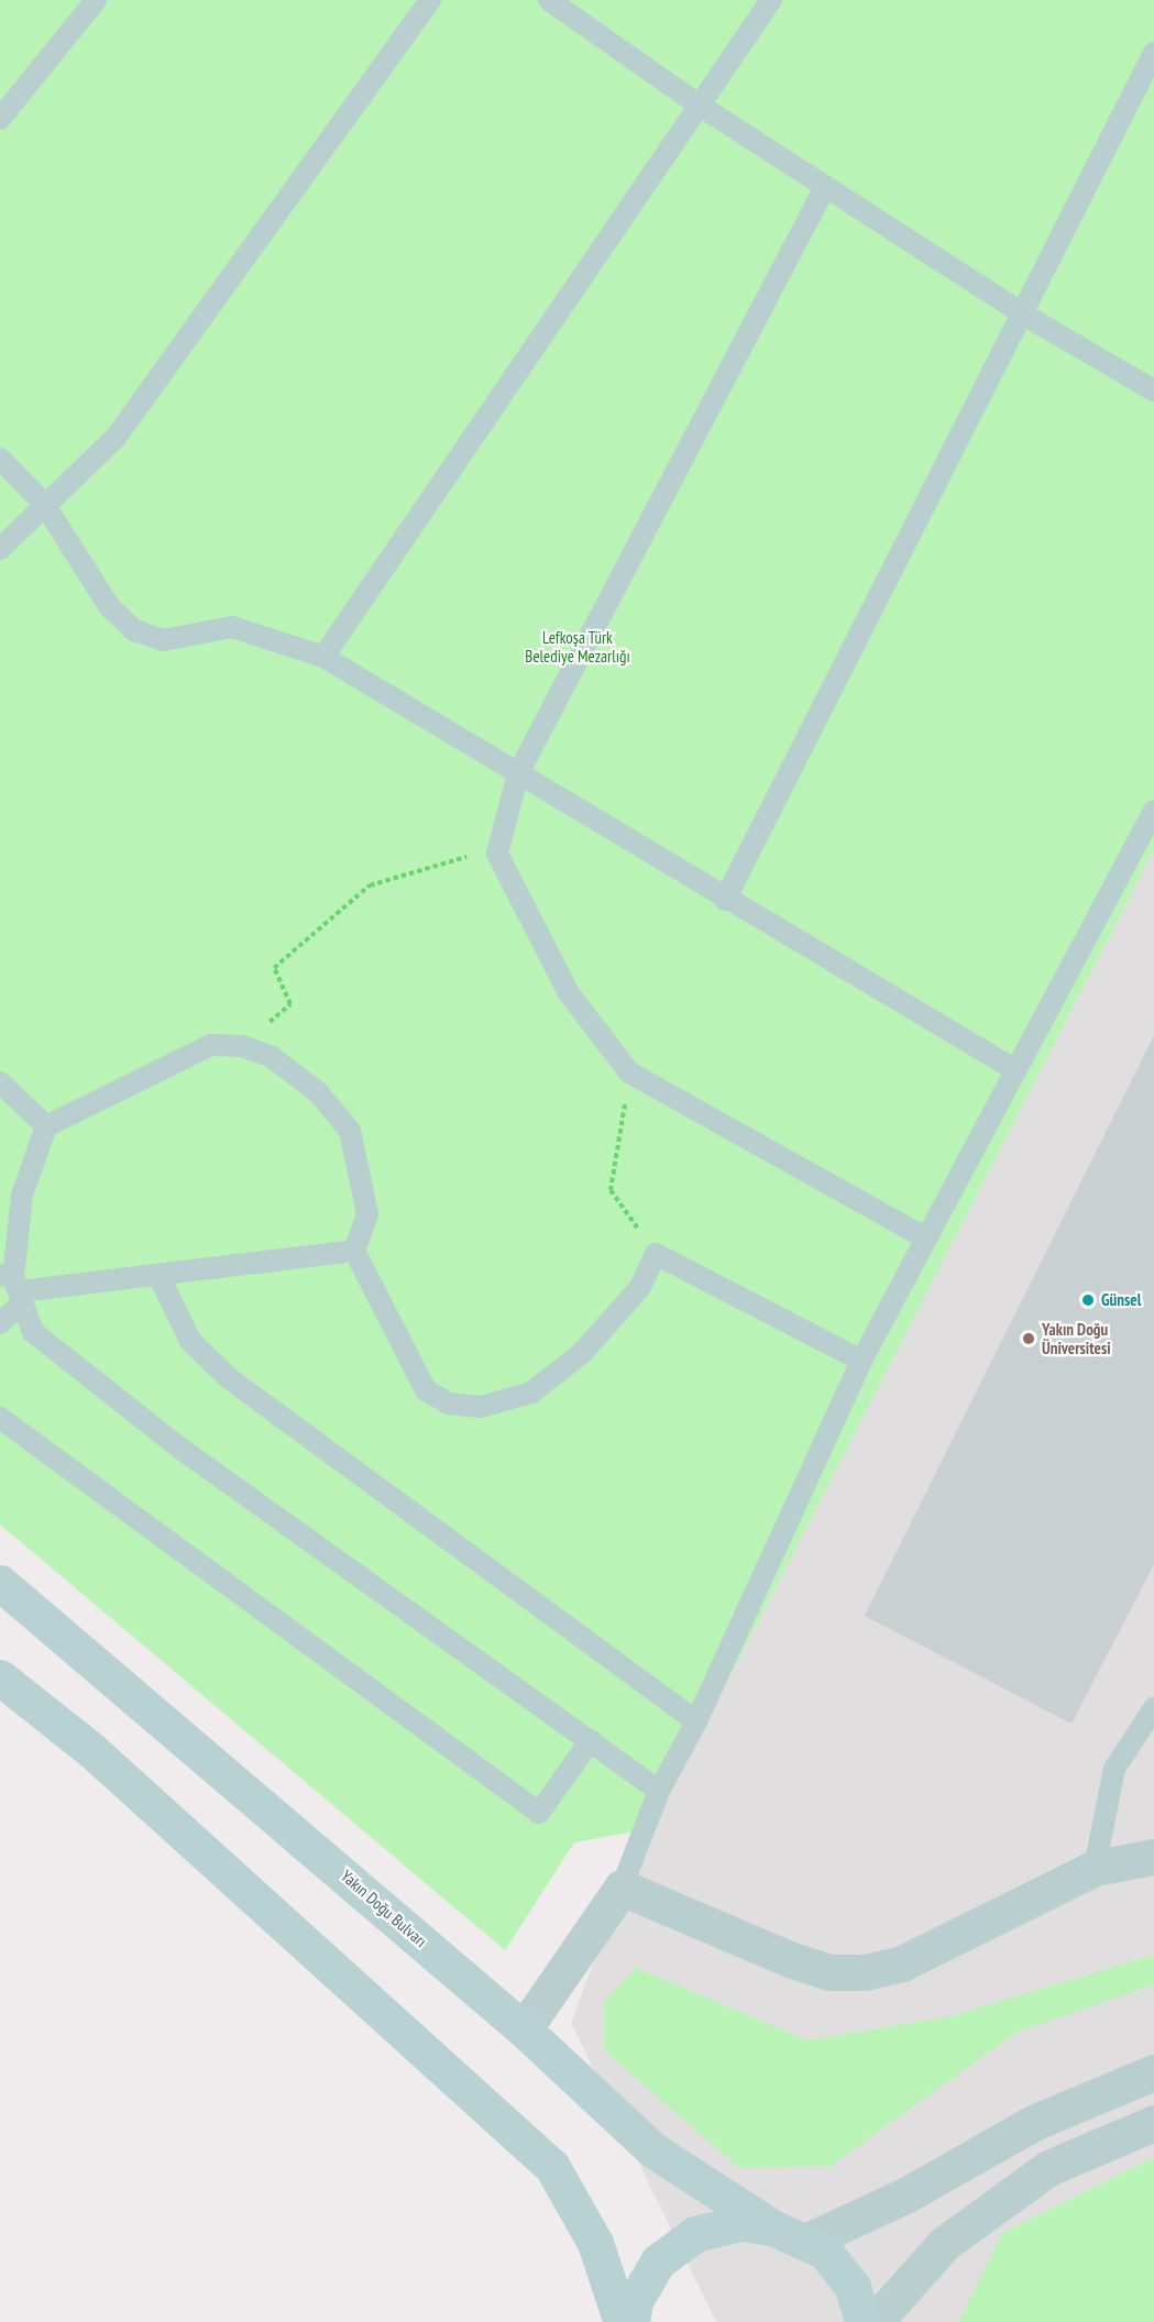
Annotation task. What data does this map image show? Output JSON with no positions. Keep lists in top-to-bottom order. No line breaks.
{"streets":{"main road":["Yakın Doğu Bulvarı"]},"parks":["Lefkoşa Türk Belediye Mezarlığı"],"places":["Günsel","Yakın Doğu Üniversitesi"]}
